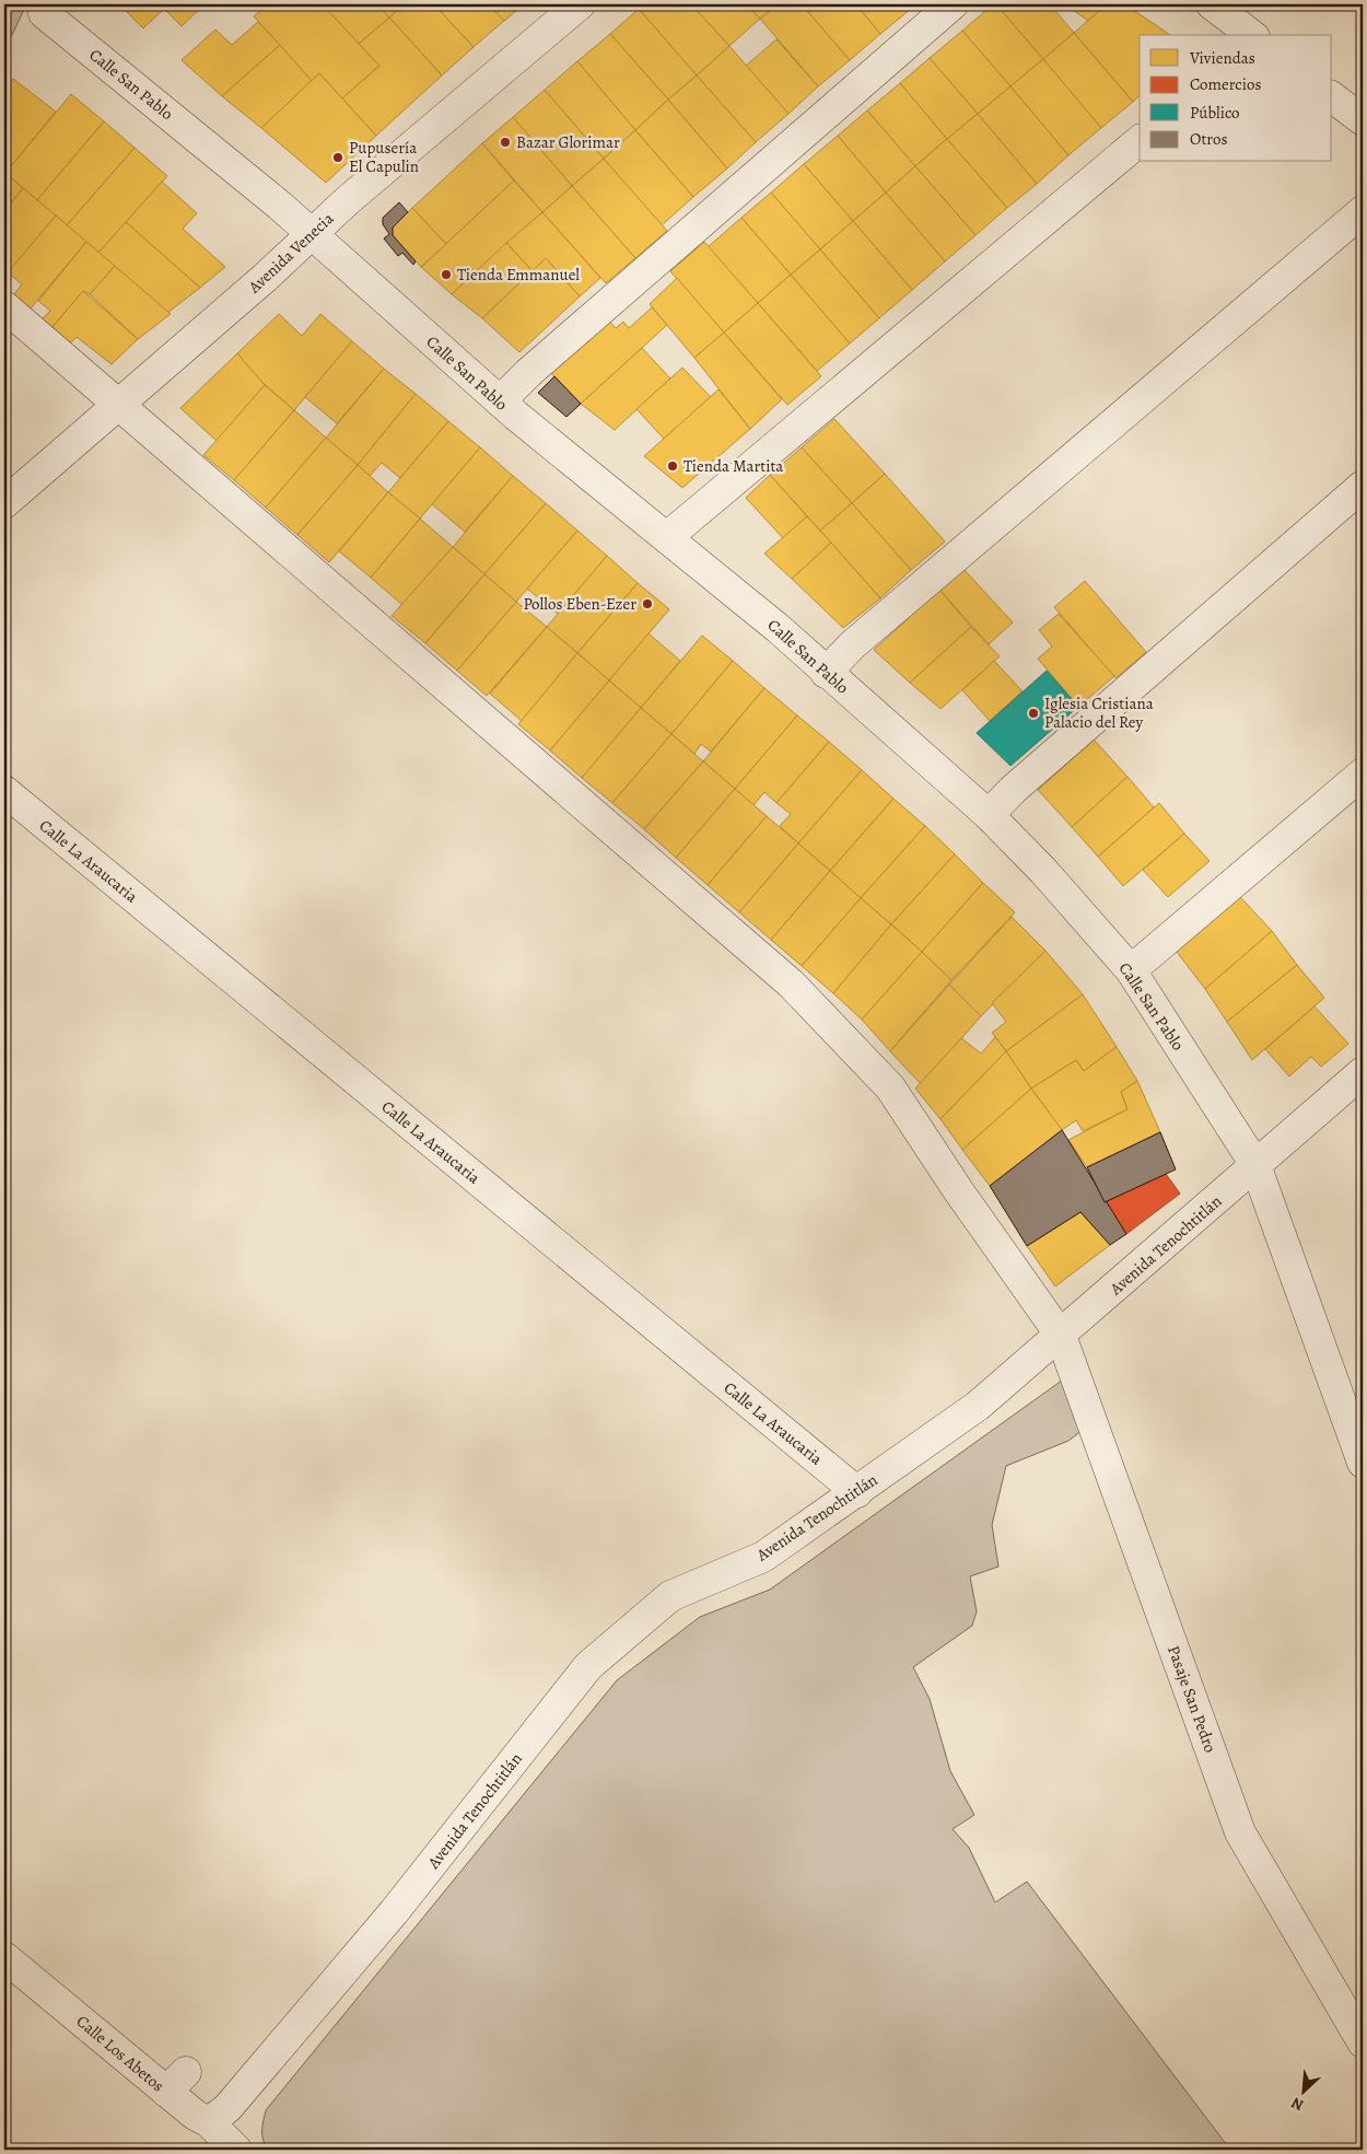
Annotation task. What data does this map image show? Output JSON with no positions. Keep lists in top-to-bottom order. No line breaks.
{"streets":{"street":["Calle San Pablo","Avenida Venecia","Calle La Araucaria","Avenida Tenochtitlán","Pasaje San Pedro","Calle Los Abetos"]},"crossings":[["Calle San Pablo","Avenida Venecia"],["Calle San Pablo","Avenida Tenochtitlán"],["Avenida Venecia","Pasaje San Pedro"],["Calle La Araucaria","Avenida Tenochtitlán"],["Avenida Tenochtitlán","Pasaje San Pedro"],["Avenida Tenochtitlán","Calle Los Abetos"]],"places":["Bazar Glorimar","Pupusería El Capulin","Tienda Emmanuel","Tienda Martita","Pollos Eben-Ezer","Iglesia Cristiana Palacio del Rey"],"legend":["Viviendas","Comercios","Público","Otros"],"north":"bottom left"}
